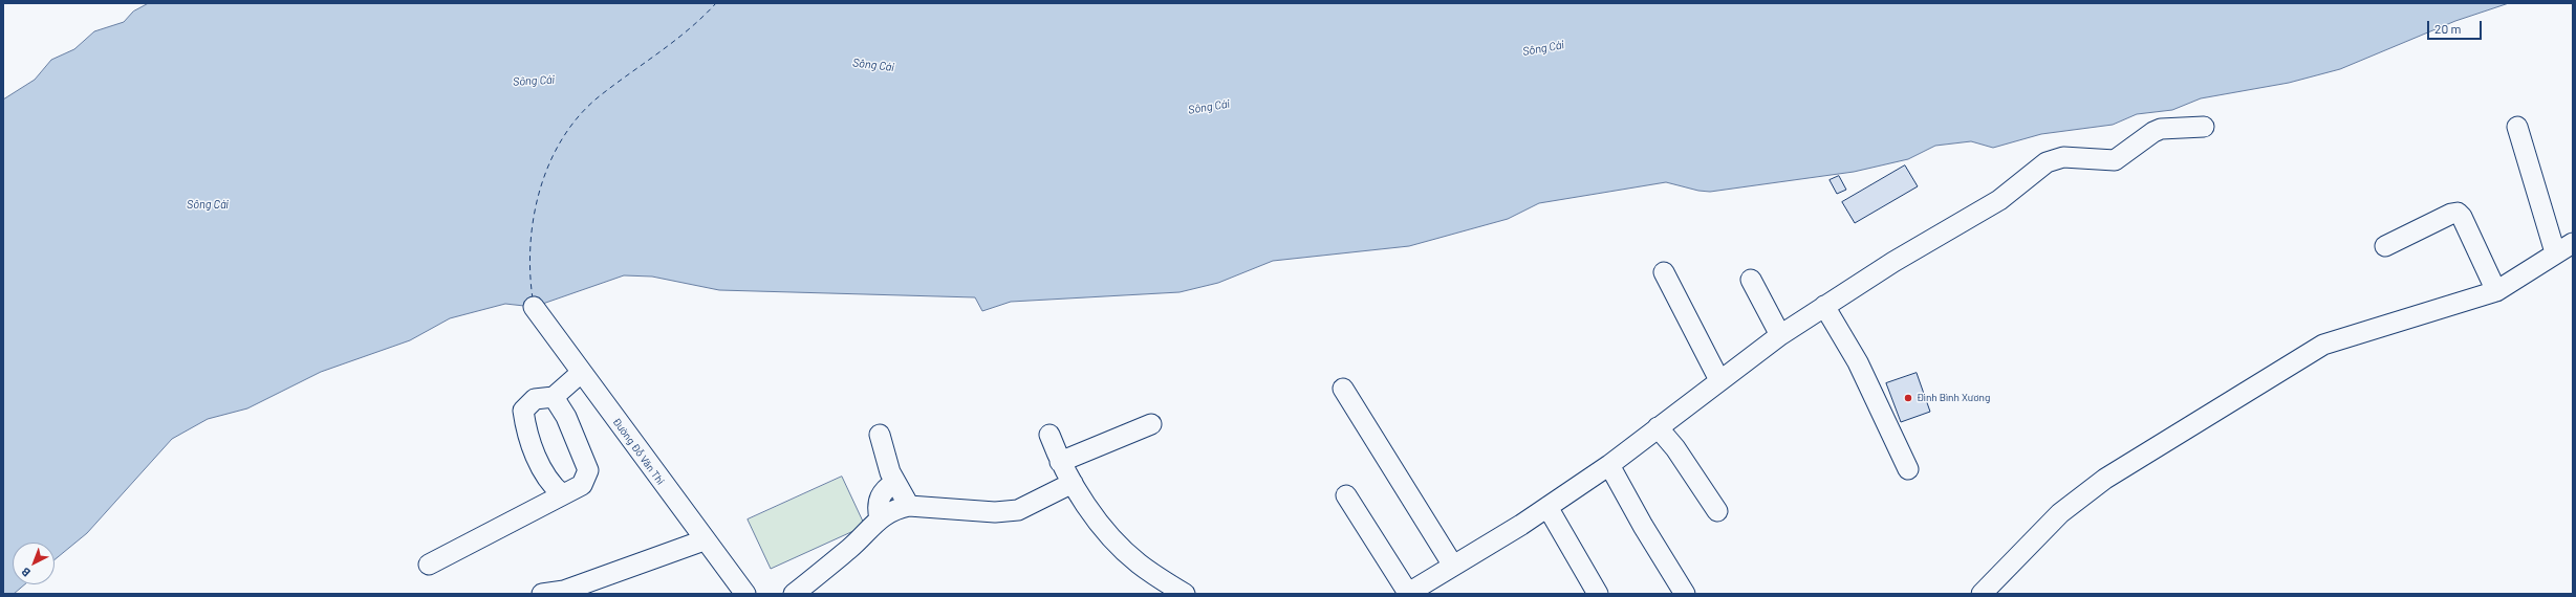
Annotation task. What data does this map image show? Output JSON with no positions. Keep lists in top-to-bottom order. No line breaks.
{"streets":{"street":["Đường Đỗ Văn Thi"]},"water":["Sông Cái"],"places":["Đình Bình Xương"],"scale_bar":"20 m","north":"bottom left"}
